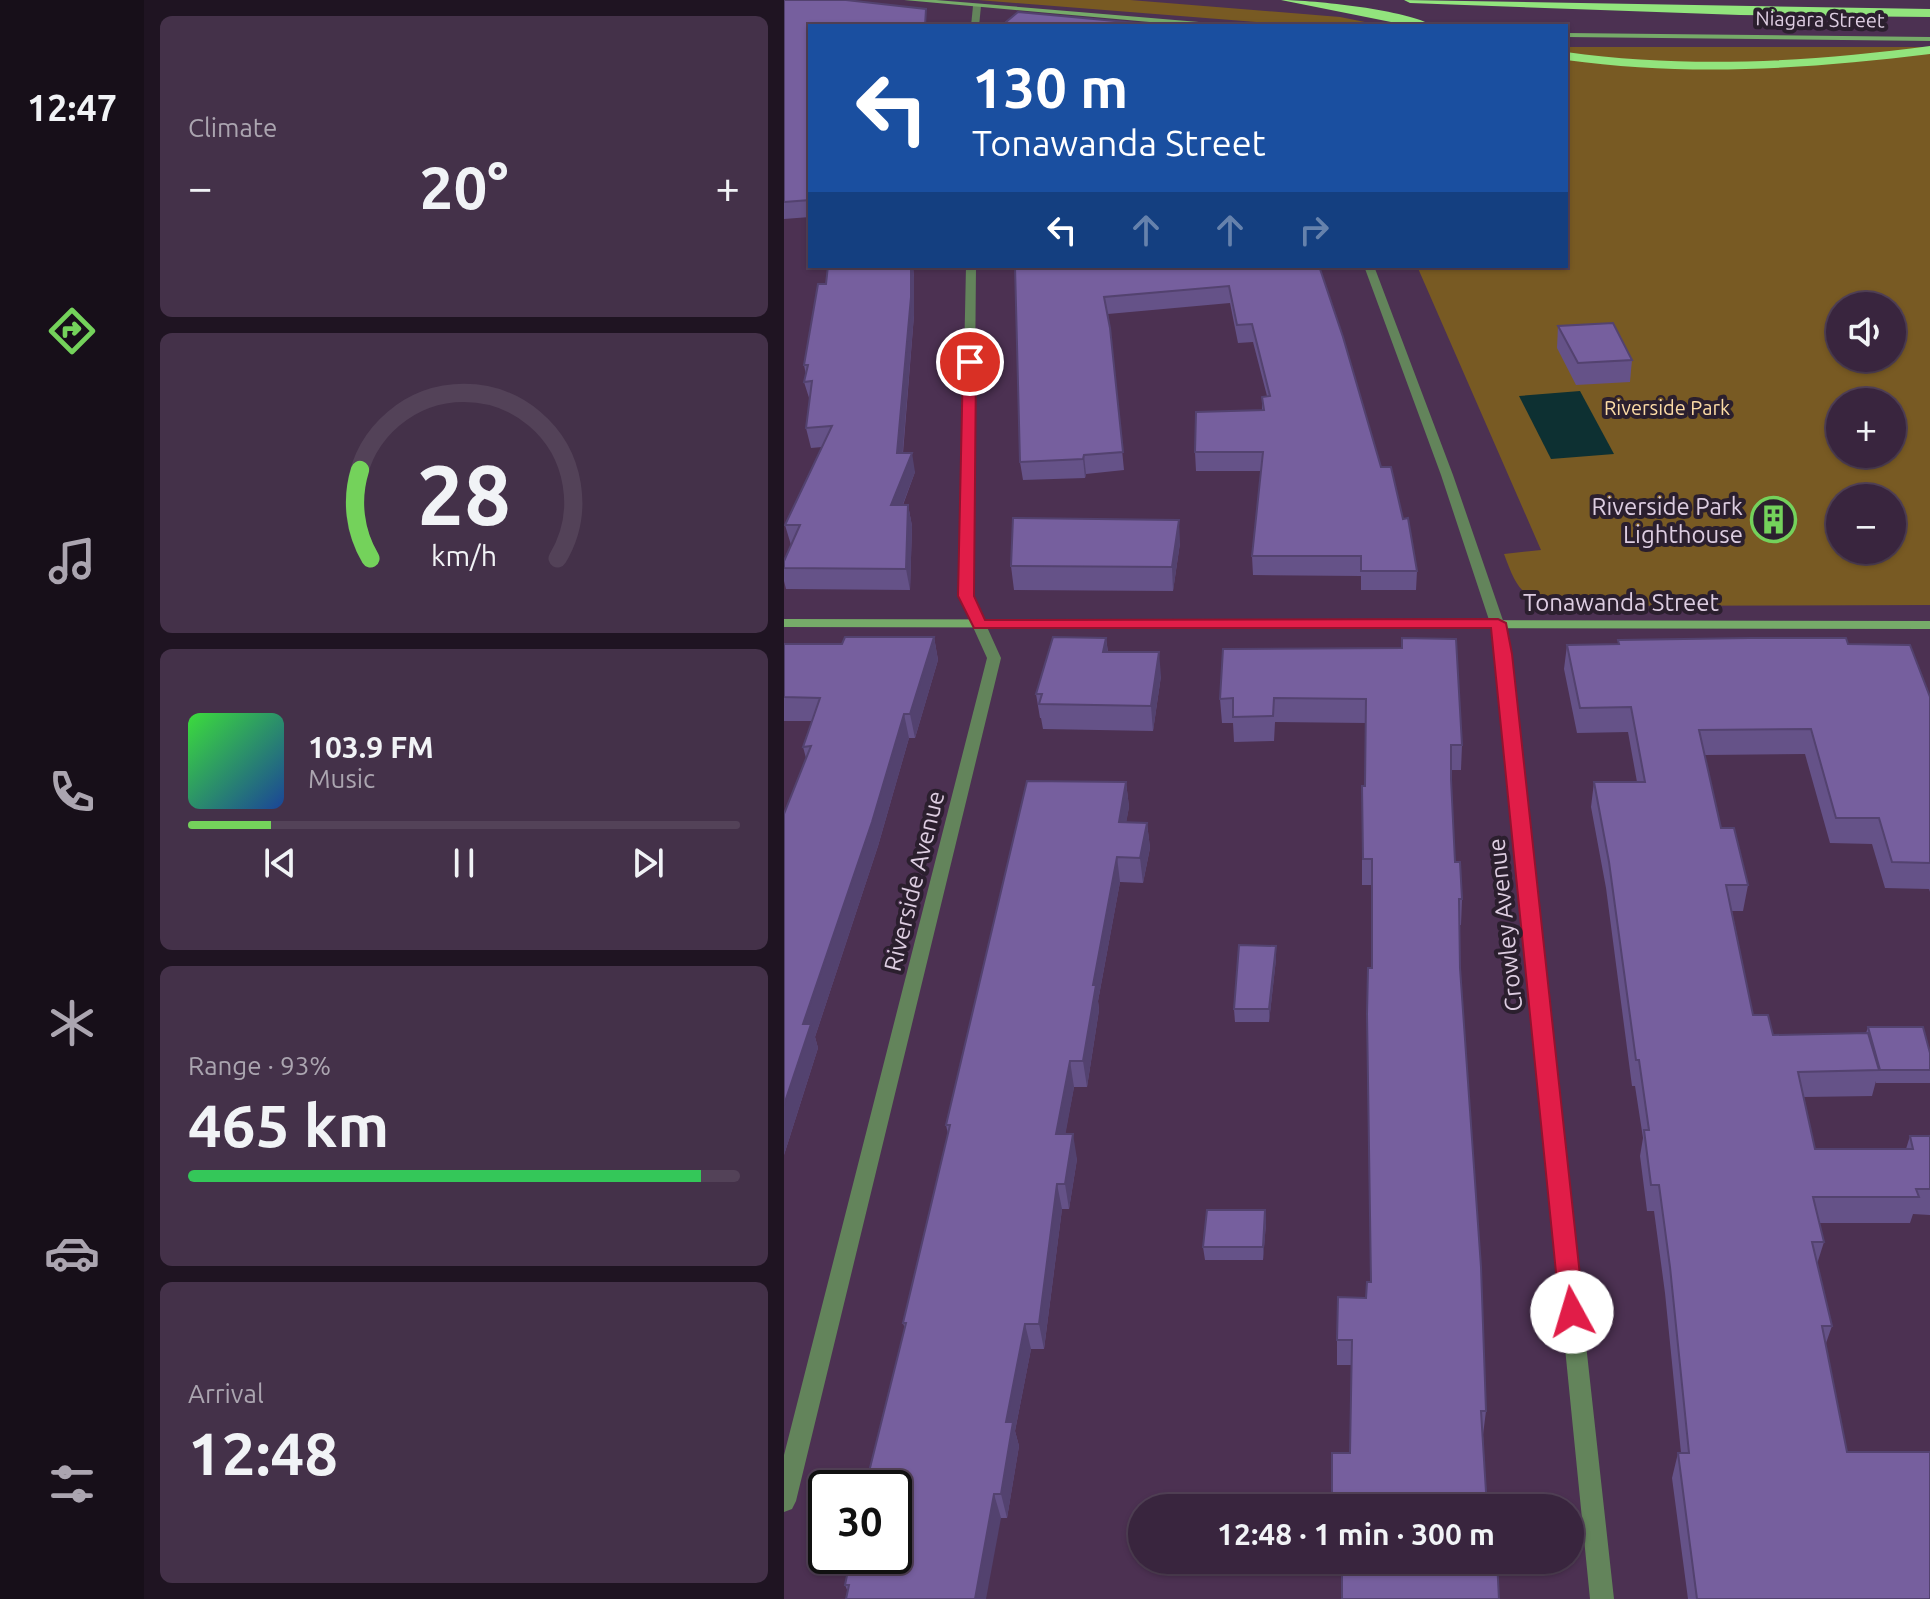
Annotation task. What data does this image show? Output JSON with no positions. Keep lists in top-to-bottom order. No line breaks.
{"streets":{"main road":["Niagara Street","Tonawanda Street"],"street":["Riverside Avenue","Crowley Avenue"]},"crossings":[["Tonawanda Street","Riverside Avenue"],["Tonawanda Street","Crowley Avenue"]],"parks":["Riverside Park"],"places":{"building":["Riverside Park Lighthouse"]},"page":{"tabs":"12:47","tile":["Climate",["Range · 93%","465 km"],["Arrival","12:48"]],"turn":["130 m","Tonawanda Street"],"heat":["−","20°","+"],"map_buttons":["+","−"],"song":["103.9 FM","Music"],"limit":"30","trip":"12:48 · 1 min · 300 m","gauge":["28","km/h"]}}
